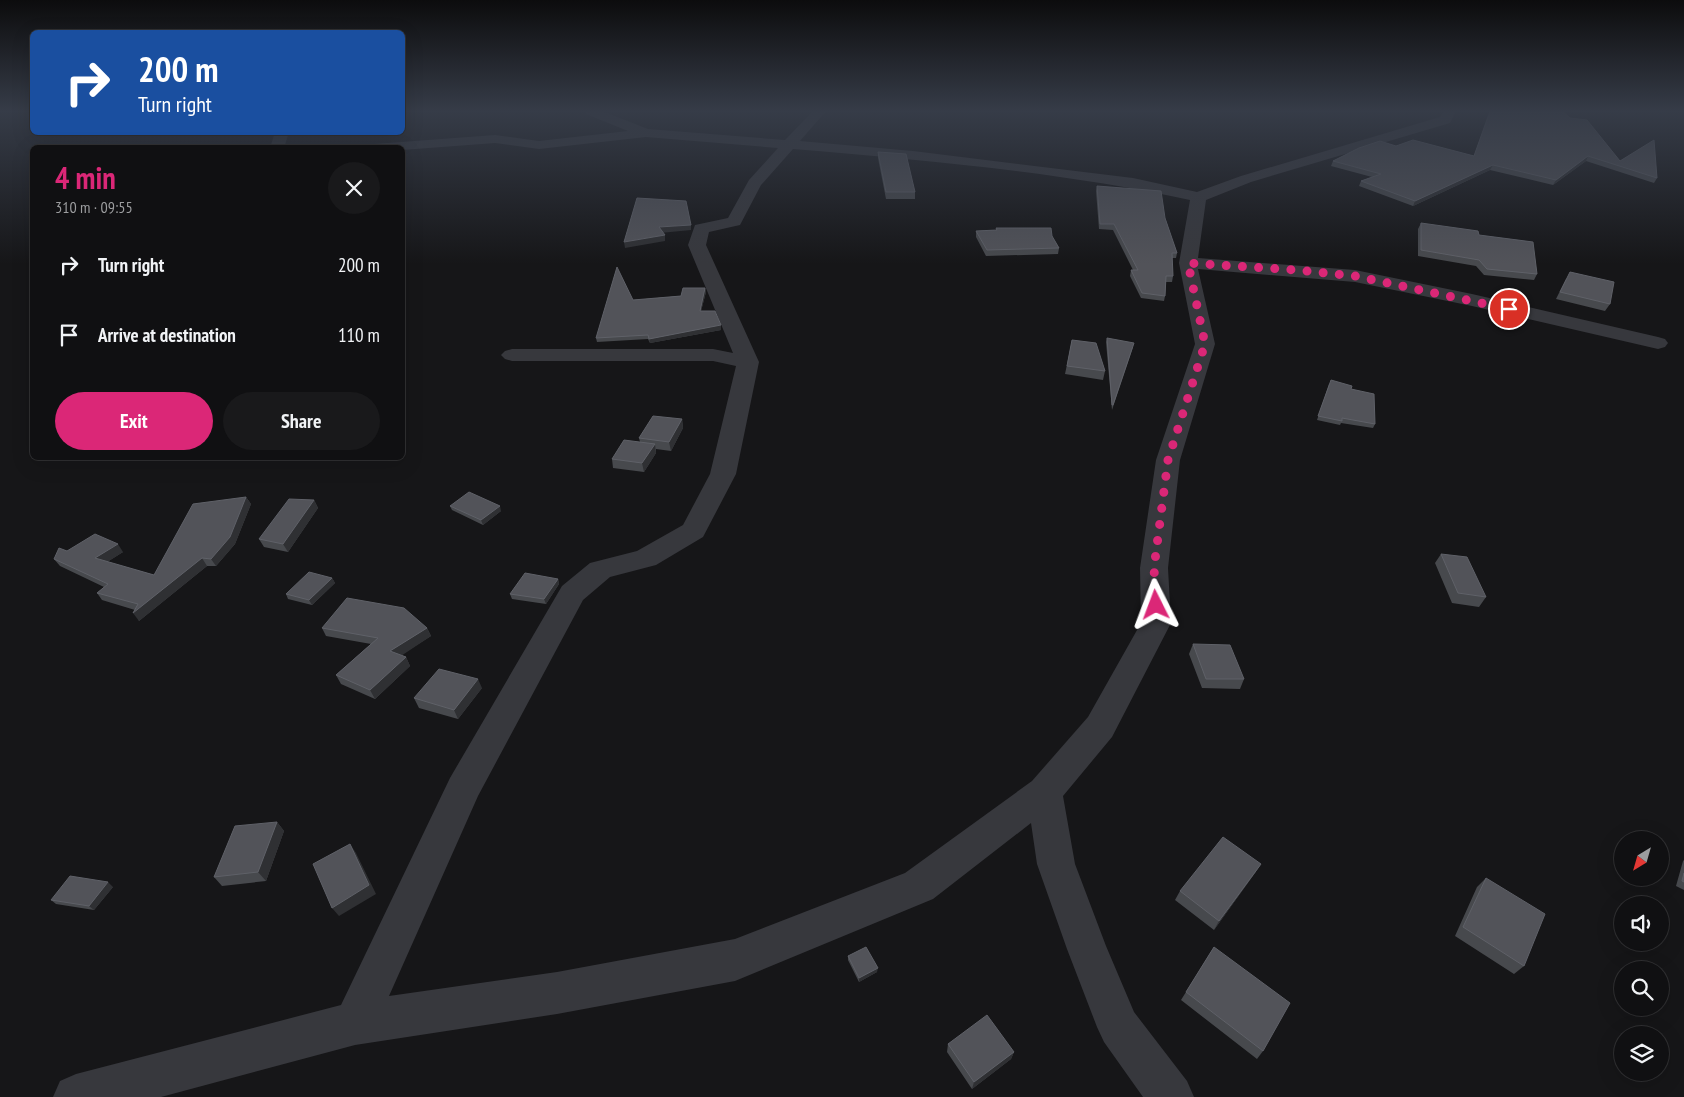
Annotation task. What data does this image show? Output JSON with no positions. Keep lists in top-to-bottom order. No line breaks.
{"north":"bottom left","page":{"turn":["200 m","Turn right"],"heading":["4 min","310 m · 09:55"],"list":[{"name":"Turn right","value":"200 m"},{"name":"Arrive at destination","value":"110 m"}],"buttons":["Exit","Share"]}}
